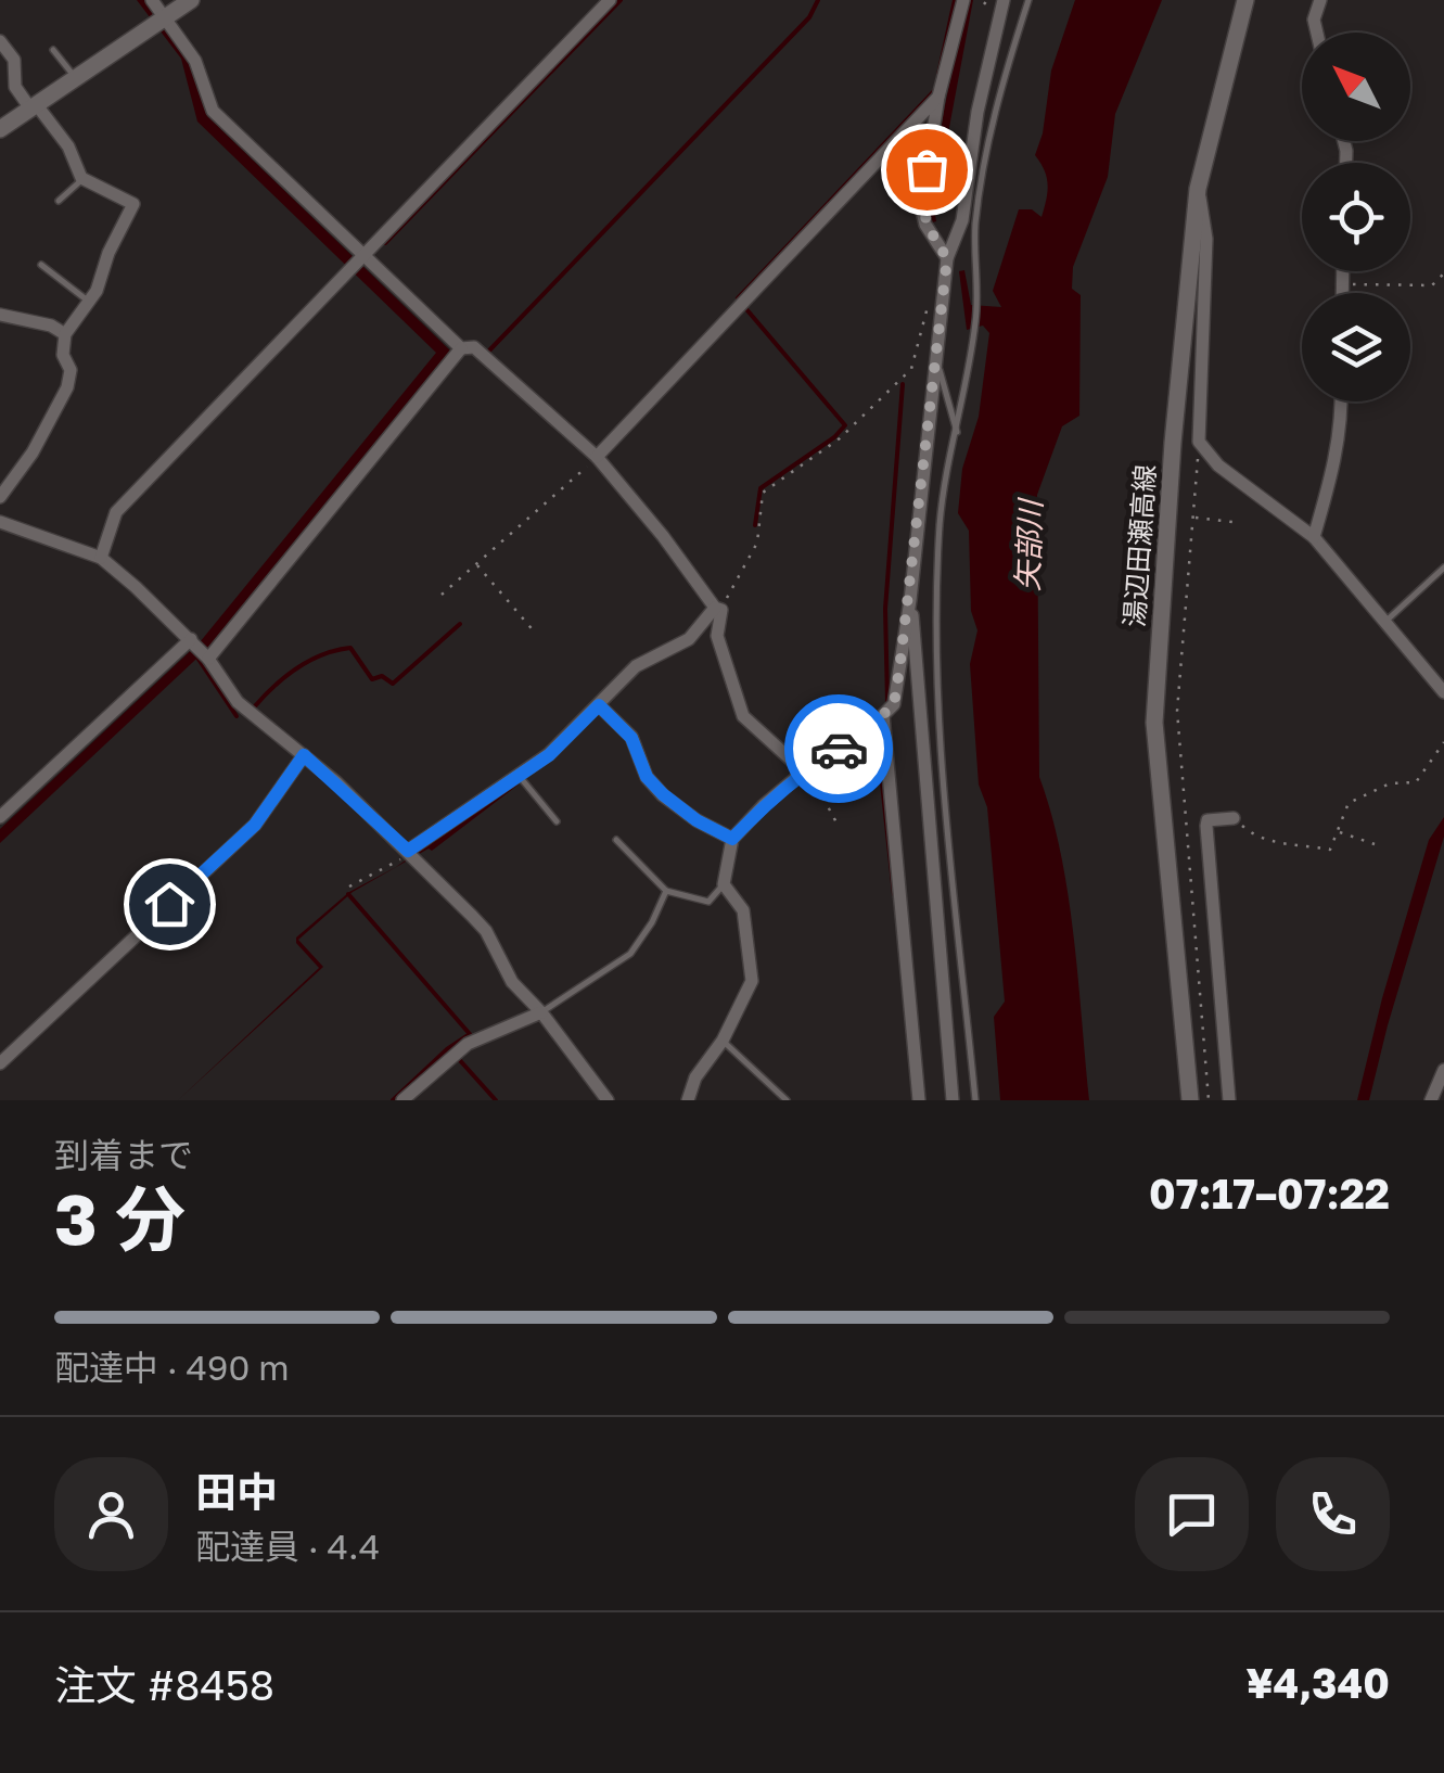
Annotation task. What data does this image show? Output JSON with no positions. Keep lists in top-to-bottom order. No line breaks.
{"streets":{"main road":["湯辺田瀬高線"]},"water":["矢部川"],"north":"top left","page":{"heading":["3 分","到着まで","07:17–07:22"],"panel":["田中","配達員 · 4.4","注文 #8458","¥4,340"],"bar":"配達中 · 490 m"}}
